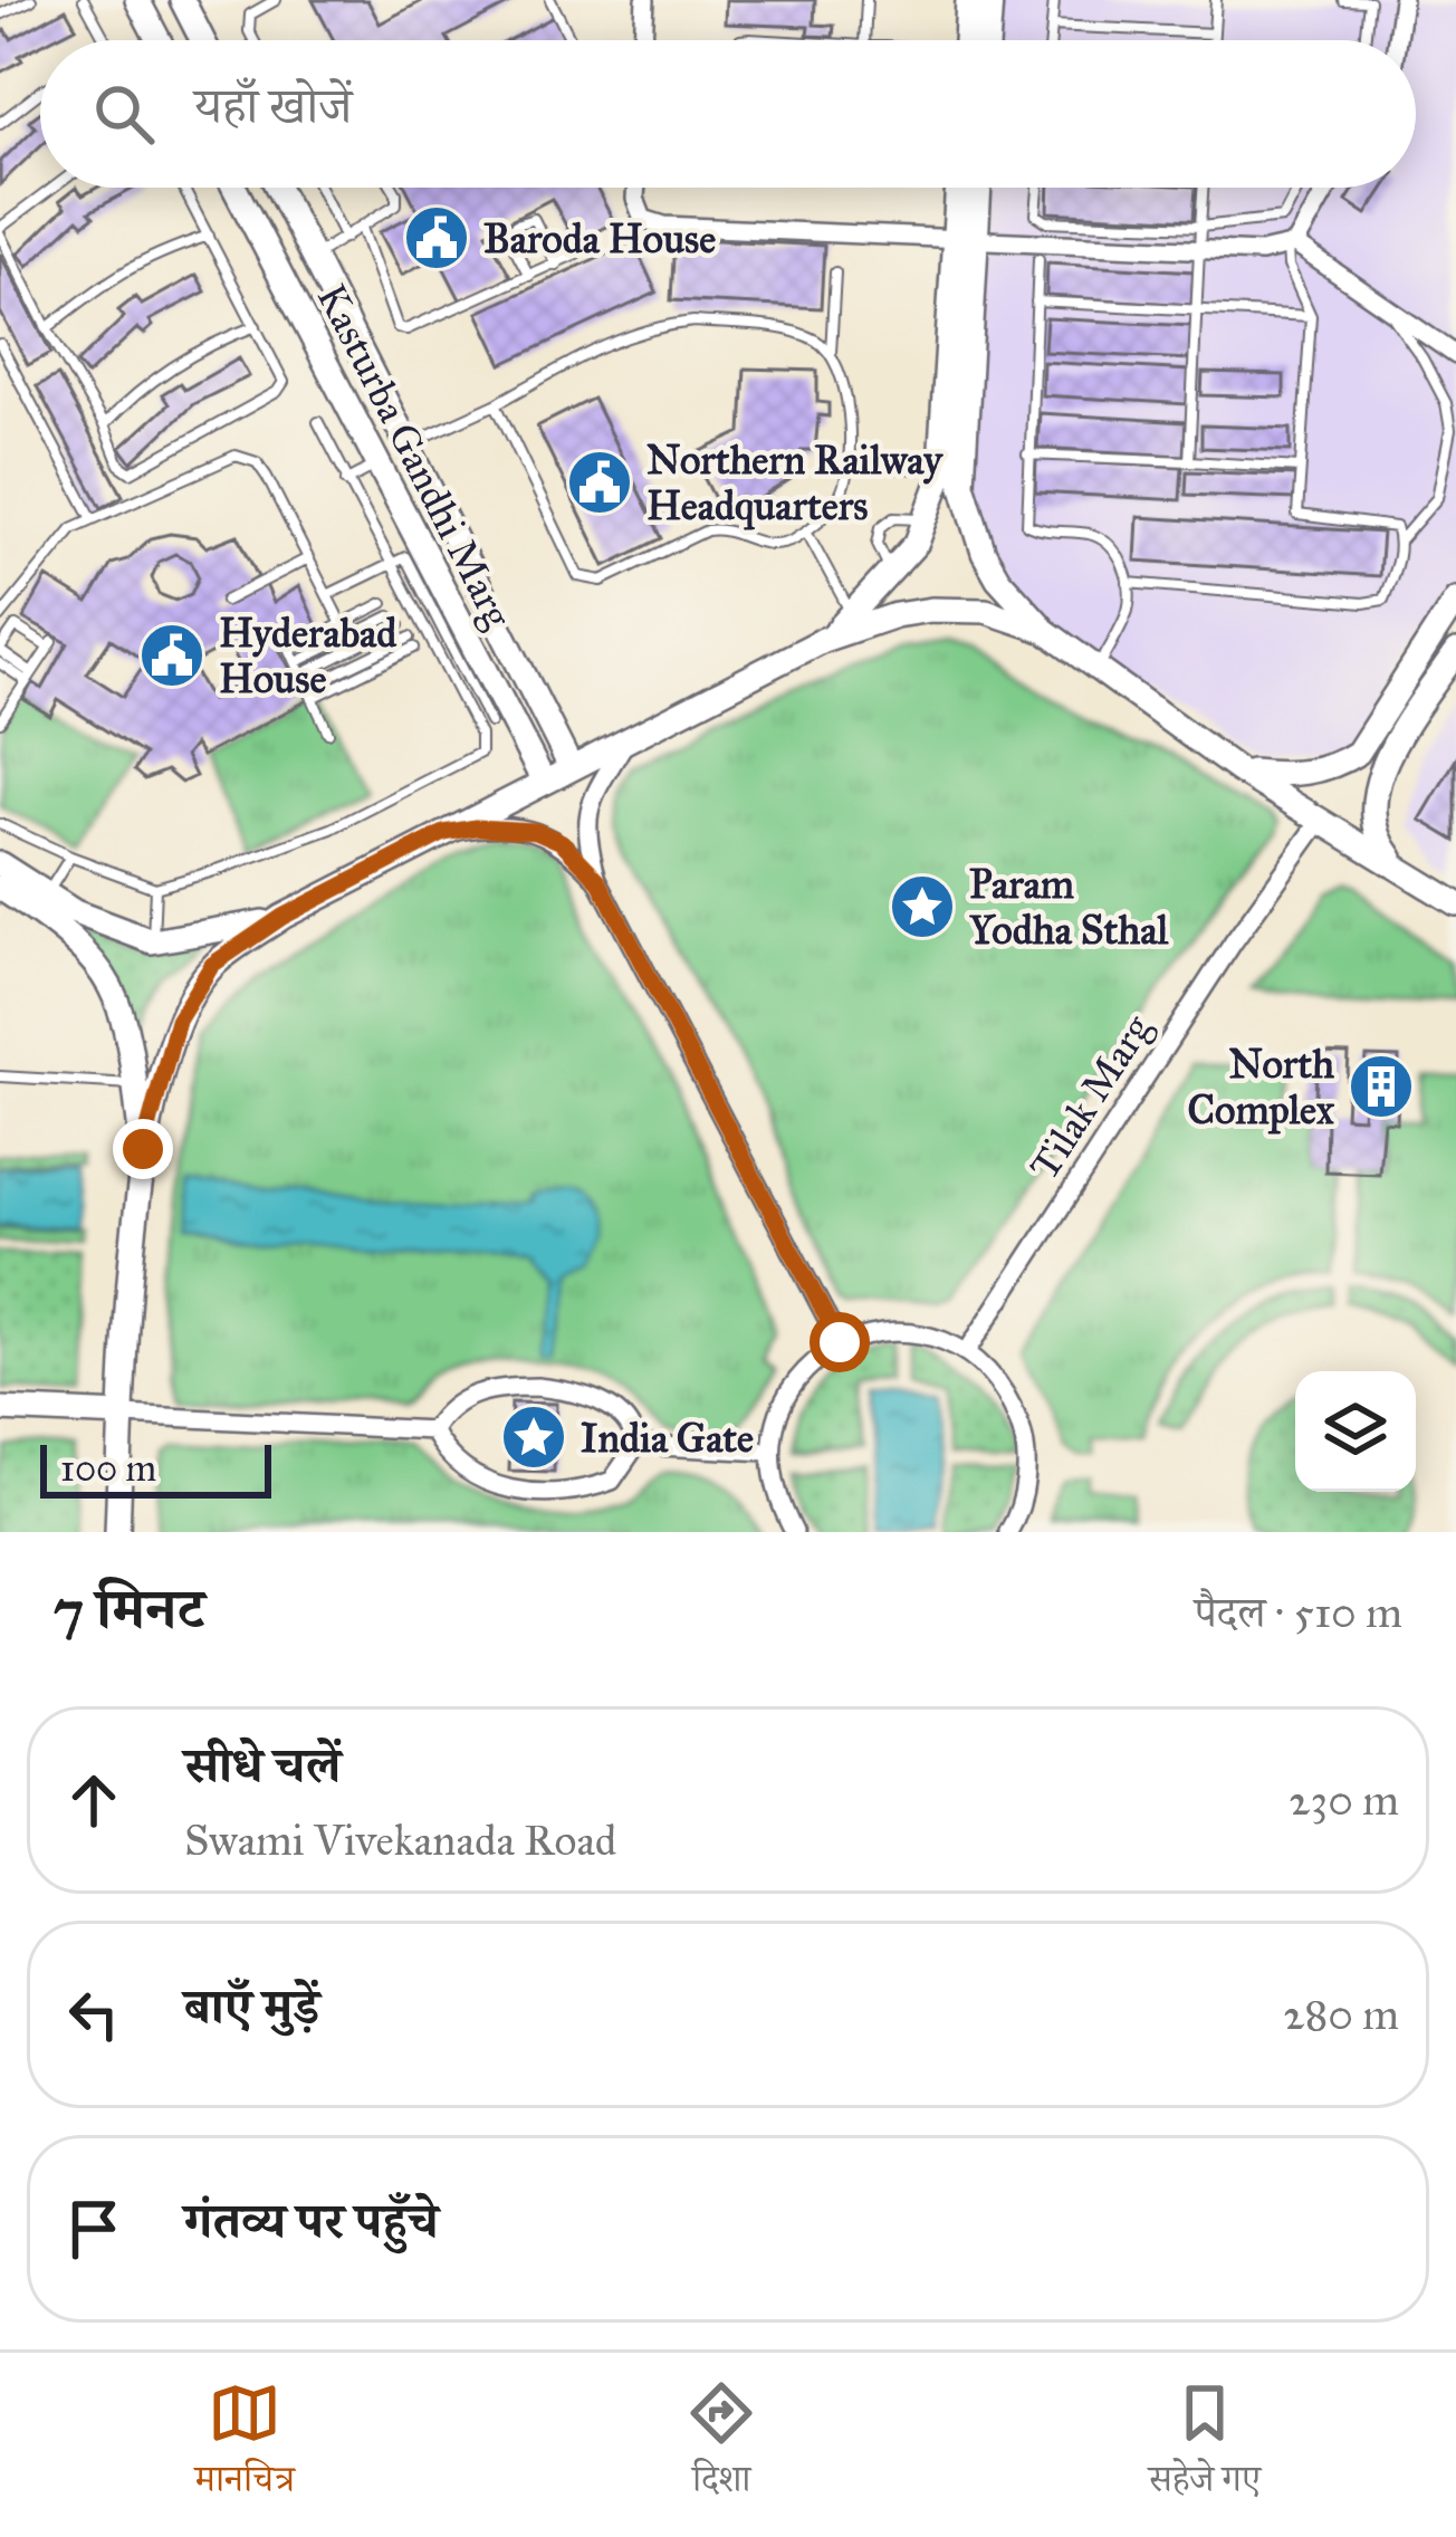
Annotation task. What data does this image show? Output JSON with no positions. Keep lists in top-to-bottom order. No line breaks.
{"streets":{"main road":["Kasturba Gandhi Marg"],"street":["Tilak Marg"]},"places":{"public building":["Baroda House","Northern Railway Headquarters","Hyderabad House"],"place":["Param Yodha Sthal","India Gate"],"building":["North Complex"]},"scale_bar":"100 m","page":{"search":"यहाँ खोजें","scale":"100 m","heading":["7 मिनट","पैदल · 510 m"],"list":[["सीधे चलें","Swami Vivekanada Road","230 m"],["बाएँ मुड़ें","280 m"],"गंतव्य पर पहुँचे"],"nav":["मानचित्र","दिशा","सहेजे गए"]}}
